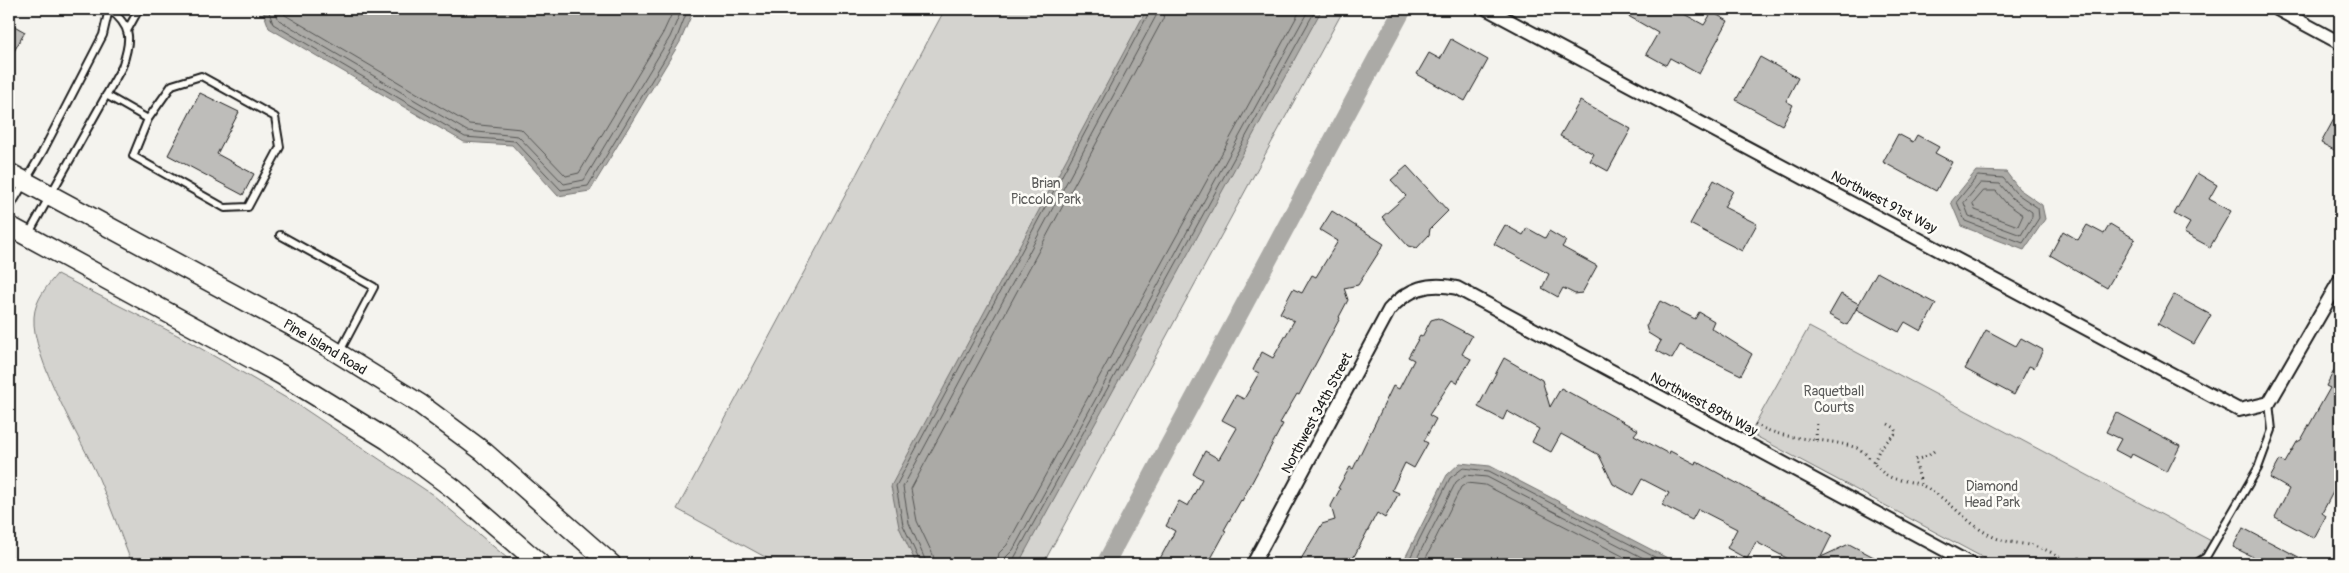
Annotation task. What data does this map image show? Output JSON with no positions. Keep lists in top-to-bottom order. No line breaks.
{"streets":{"main road":["Pine Island Road"],"street":["Northwest 91st Way","Northwest 89th Way","Northwest 34th Street"]},"crossings":[["Northwest 89th Way","Northwest 34th Street"]],"parks":["Brian Piccolo Park","Raquetball Courts","Diamond Head Park"]}
